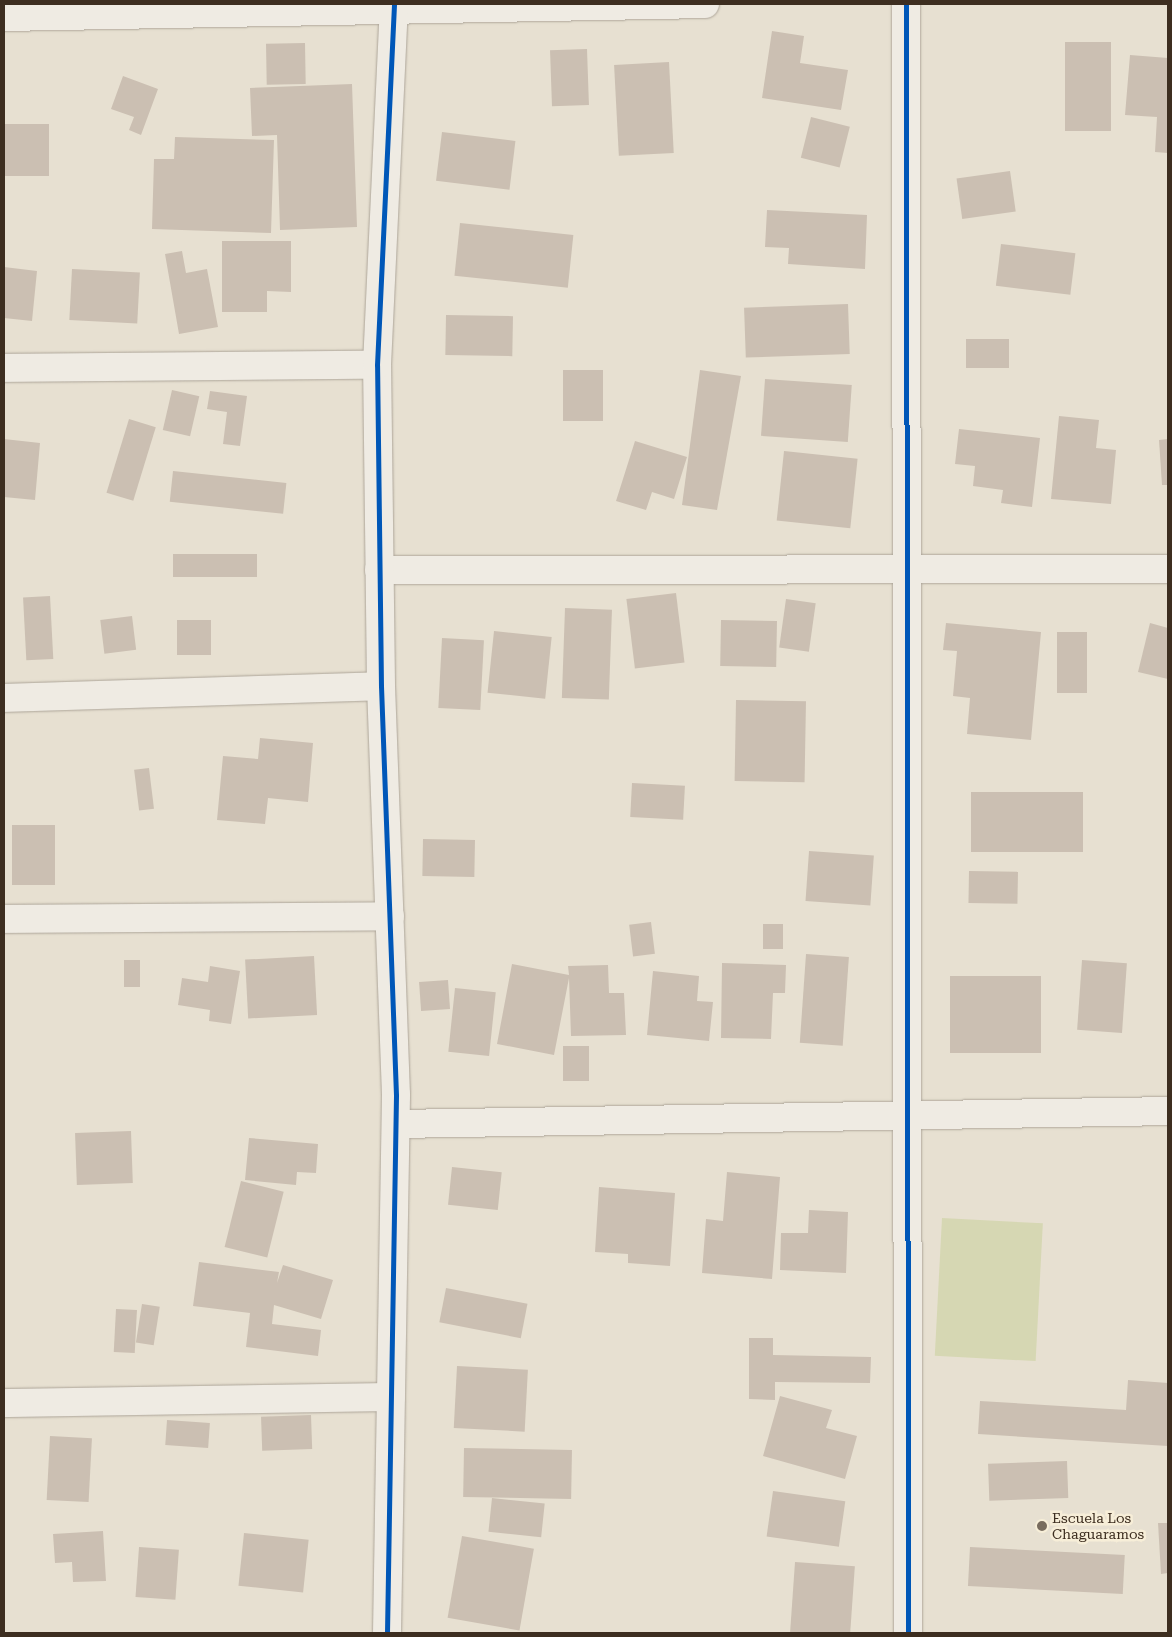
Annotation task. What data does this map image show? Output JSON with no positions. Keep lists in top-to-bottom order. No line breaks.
{"places":["Escuela Los Chaguaramos"]}
